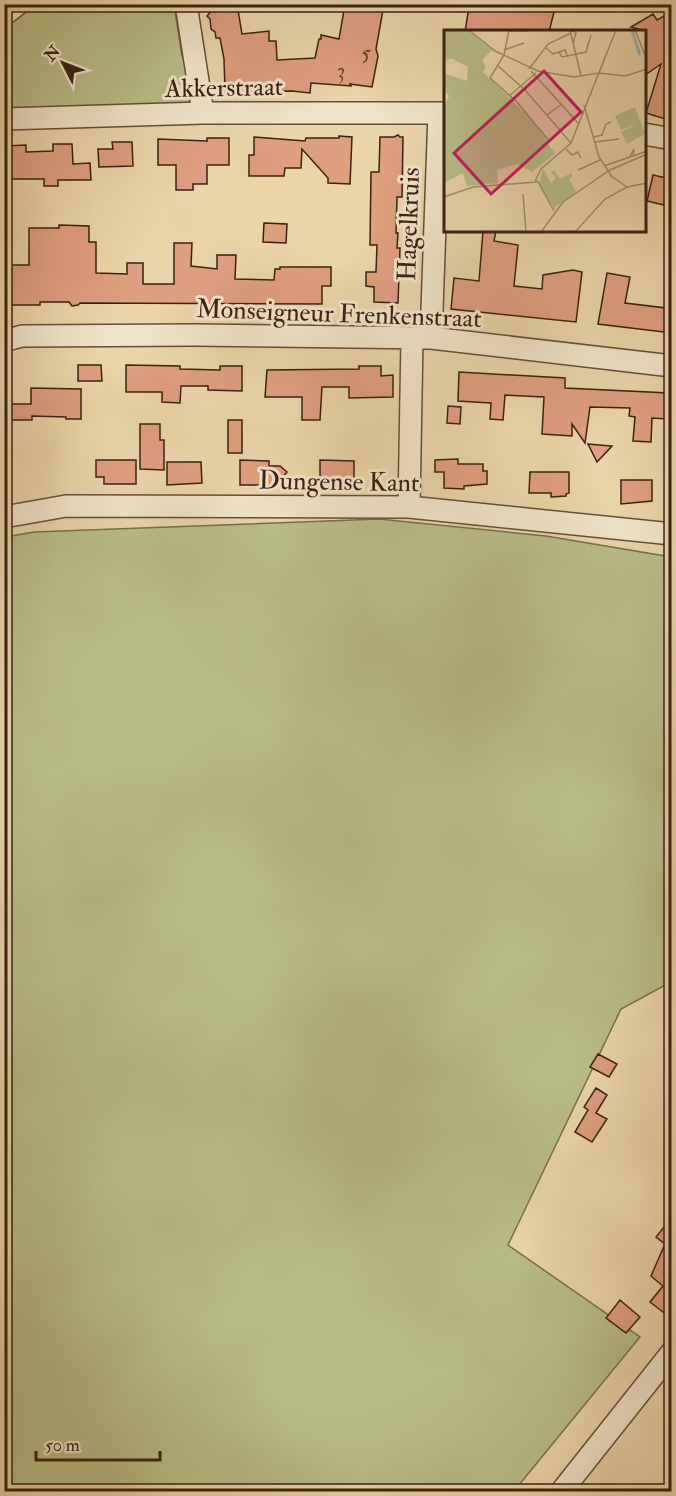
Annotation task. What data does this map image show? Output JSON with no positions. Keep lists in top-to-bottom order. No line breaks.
{"streets":{"street":["Akkerstraat","Hagelkruis","Monseigneur Frenkenstraat","Dungense Kant"]},"crossings":[["Akkerstraat","Hagelkruis"],["Hagelkruis","Monseigneur Frenkenstraat"],["Hagelkruis","Dungense Kant"]],"house_numbers":["5","3"],"scale_bar":"50 m","north":"top left"}
